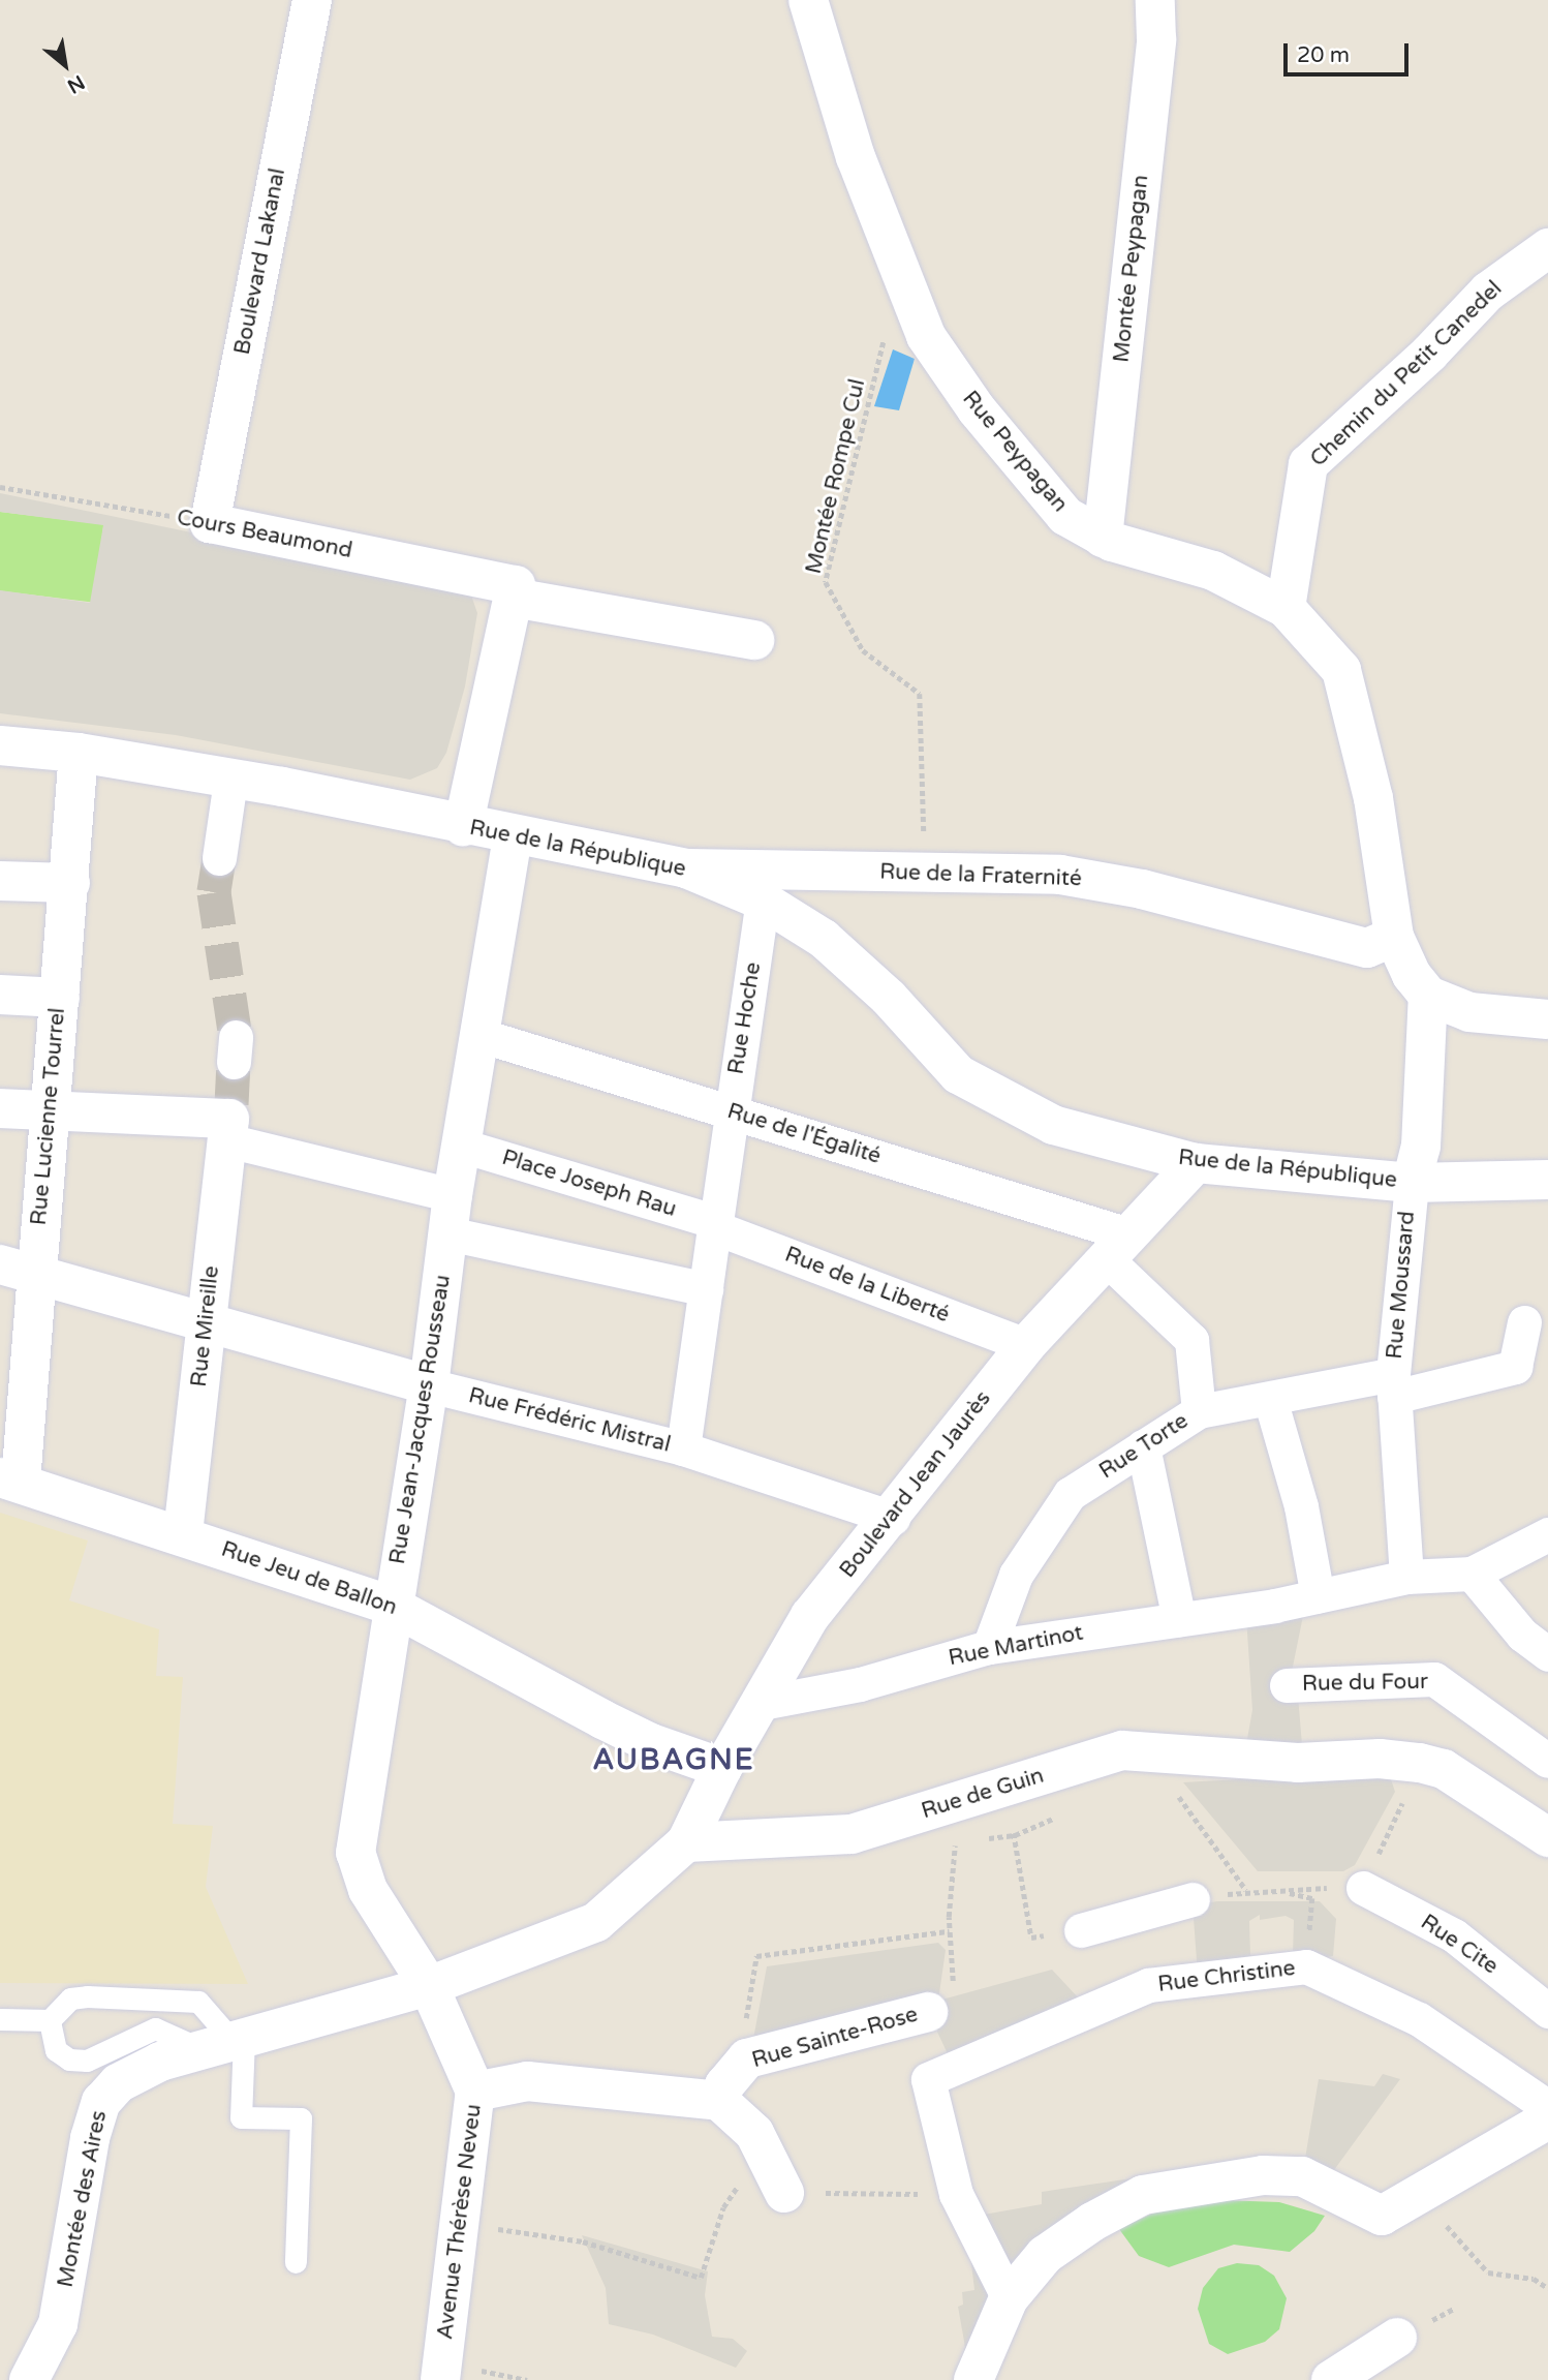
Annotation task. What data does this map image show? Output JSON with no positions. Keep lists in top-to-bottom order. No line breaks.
{"streets":{"street":["Boulevard Lakanal","Montée Peypagan","Chemin du Petit Canedel","Rue Peypagan","Cours Beaumond","Rue de la République","Rue de la Fraternité","Rue Hoche","Rue Lucienne Tourrel","Rue de l'Égalité","Place Joseph Rau","Rue de la Liberté","Rue Moussard","Rue Mireille","Rue Jean-Jacques Rousseau","Rue Frédéric Mistral","Rue Torte","Boulevard Jean Jaurès","Rue Jeu de Ballon","Rue Martinot","Rue du Four","Rue de Guin","Rue Cite","Rue Christine","Rue Sainte-Rose","Montée des Aires","Avenue Thérèse Neveu"],"path":["Montée Rompe Cul"]},"crossings":[["Boulevard Lakanal","Cours Beaumond"],["Montée Peypagan","Rue Peypagan"],["Chemin du Petit Canedel","Rue Peypagan"],["Rue Peypagan","Rue de la Fraternité"],["Rue Peypagan","Rue Moussard"],["Montée Rompe Cul","Rue de la Fraternité"],["Rue de la République","Rue de la Fraternité"],["Rue de la République","Rue Hoche"],["Rue de la République","Rue Lucienne Tourrel"],["Rue de la République","Rue Moussard"],["Rue de la République","Rue Jean-Jacques Rousseau"],["Rue de la République","Boulevard Jean Jaurès"],["Rue Hoche","Rue de l'Égalité"],["Rue Hoche","Place Joseph Rau"],["Rue Hoche","Rue de la Liberté"],["Rue Hoche","Rue Frédéric Mistral"],["Rue Lucienne Tourrel","Rue Frédéric Mistral"],["Rue Lucienne Tourrel","Rue Jeu de Ballon"],["Rue de l'Égalité","Rue Jean-Jacques Rousseau"],["Rue de l'Égalité","Boulevard Jean Jaurès"],["Place Joseph Rau","Rue de la Liberté"],["Place Joseph Rau","Rue Jean-Jacques Rousseau"],["Rue de la Liberté","Boulevard Jean Jaurès"],["Rue Moussard","Rue Torte"],["Rue Moussard","Rue Martinot"],["Rue Mireille","Rue Frédéric Mistral"],["Rue Mireille","Rue Jeu de Ballon"],["Rue Jean-Jacques Rousseau","Rue Frédéric Mistral"],["Rue Jean-Jacques Rousseau","Rue Jeu de Ballon"],["Rue Jean-Jacques Rousseau","Montée des Aires"],["Rue Jean-Jacques Rousseau","Avenue Thérèse Neveu"],["Rue Frédéric Mistral","Boulevard Jean Jaurès"],["Rue Torte","Rue Martinot"],["Boulevard Jean Jaurès","Rue Jeu de Ballon"],["Boulevard Jean Jaurès","Rue Martinot"],["Boulevard Jean Jaurès","Rue de Guin"],["Boulevard Jean Jaurès","Montée des Aires"],["Rue de Guin","Montée des Aires"],["Montée des Aires","Avenue Thérèse Neveu"]],"districts":["AUBAGNE"],"scale_bar":"20 m","north":"bottom right"}
